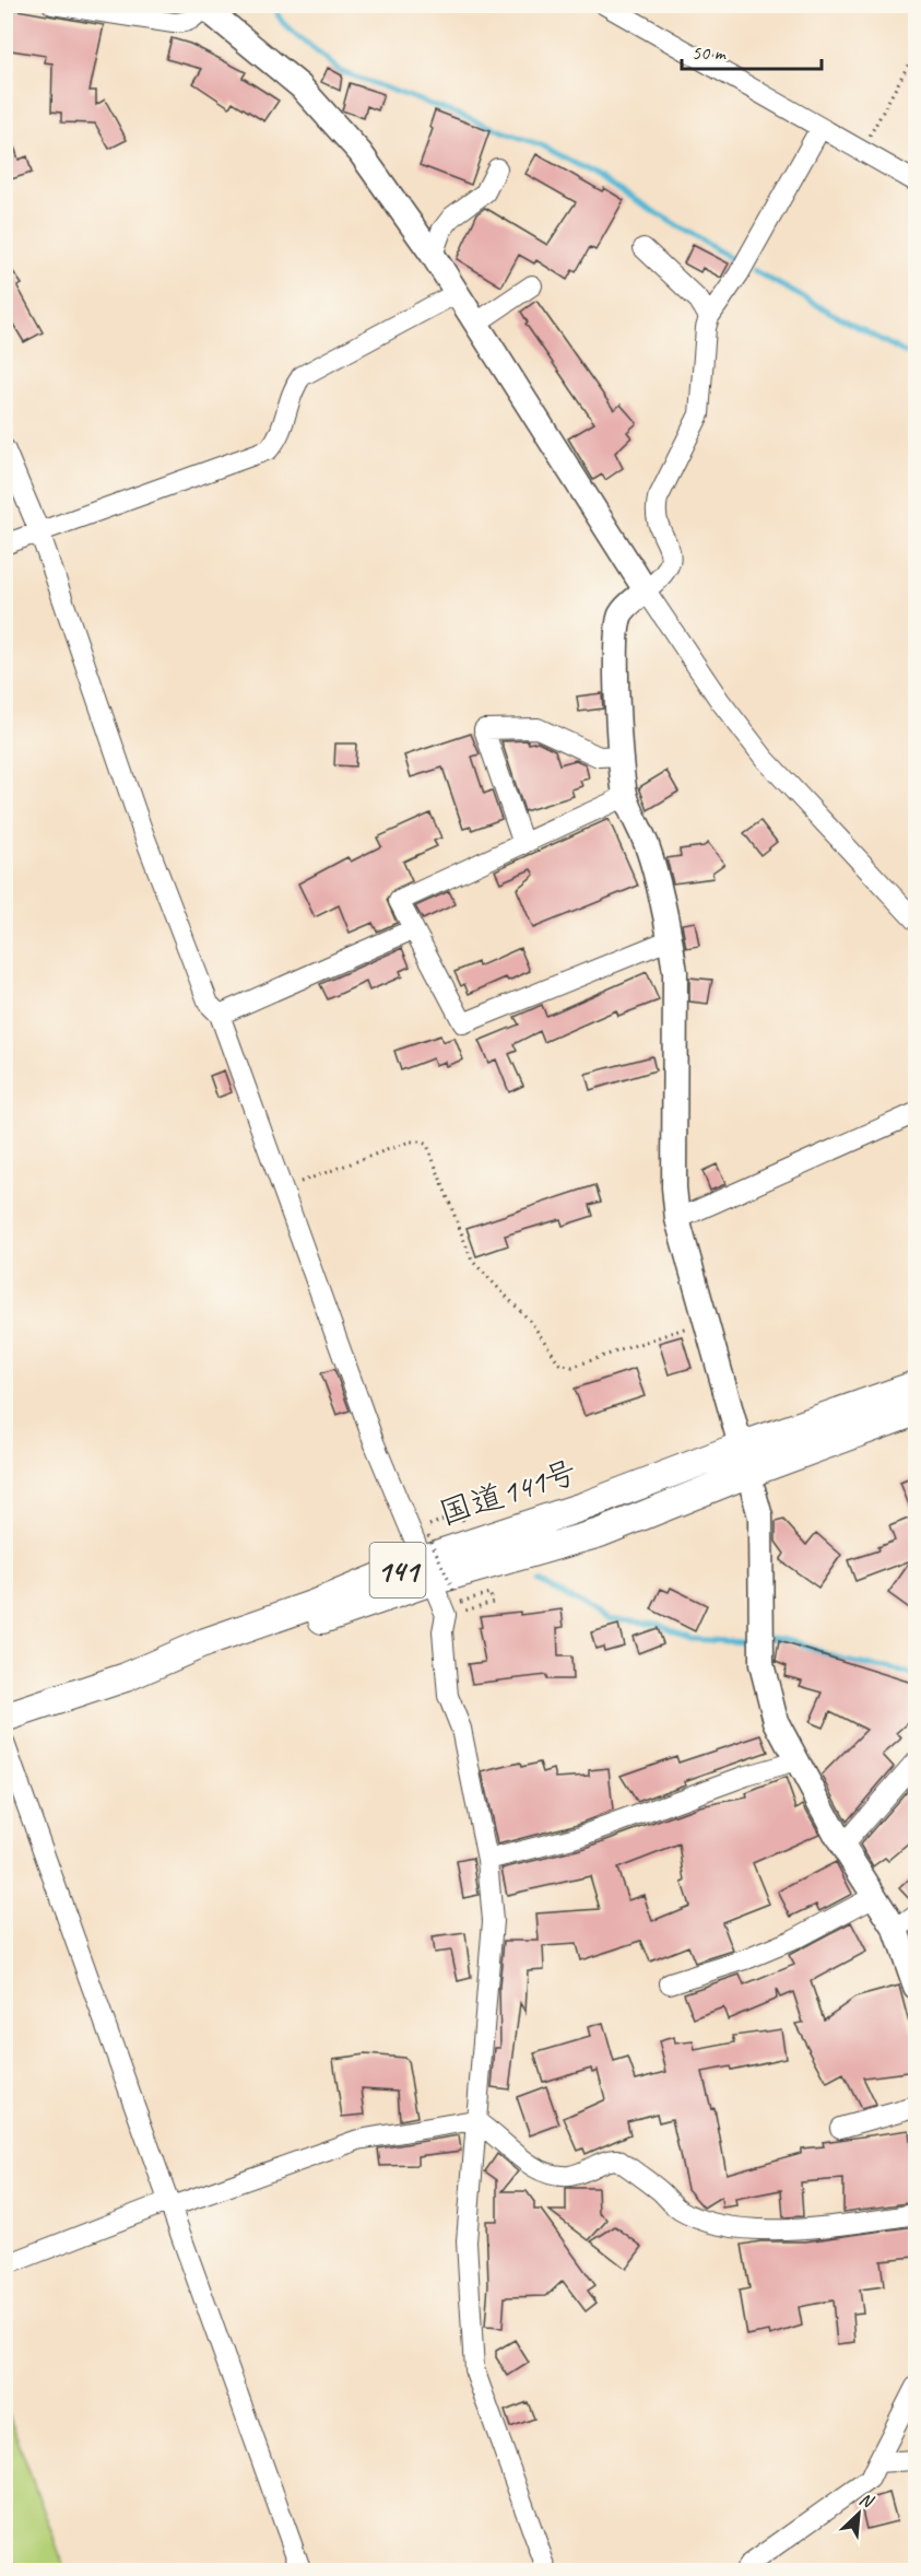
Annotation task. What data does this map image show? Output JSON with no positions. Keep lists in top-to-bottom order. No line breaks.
{"streets":{"highway":["国道141号","141"]},"scale_bar":"50 m","north":"top right"}
